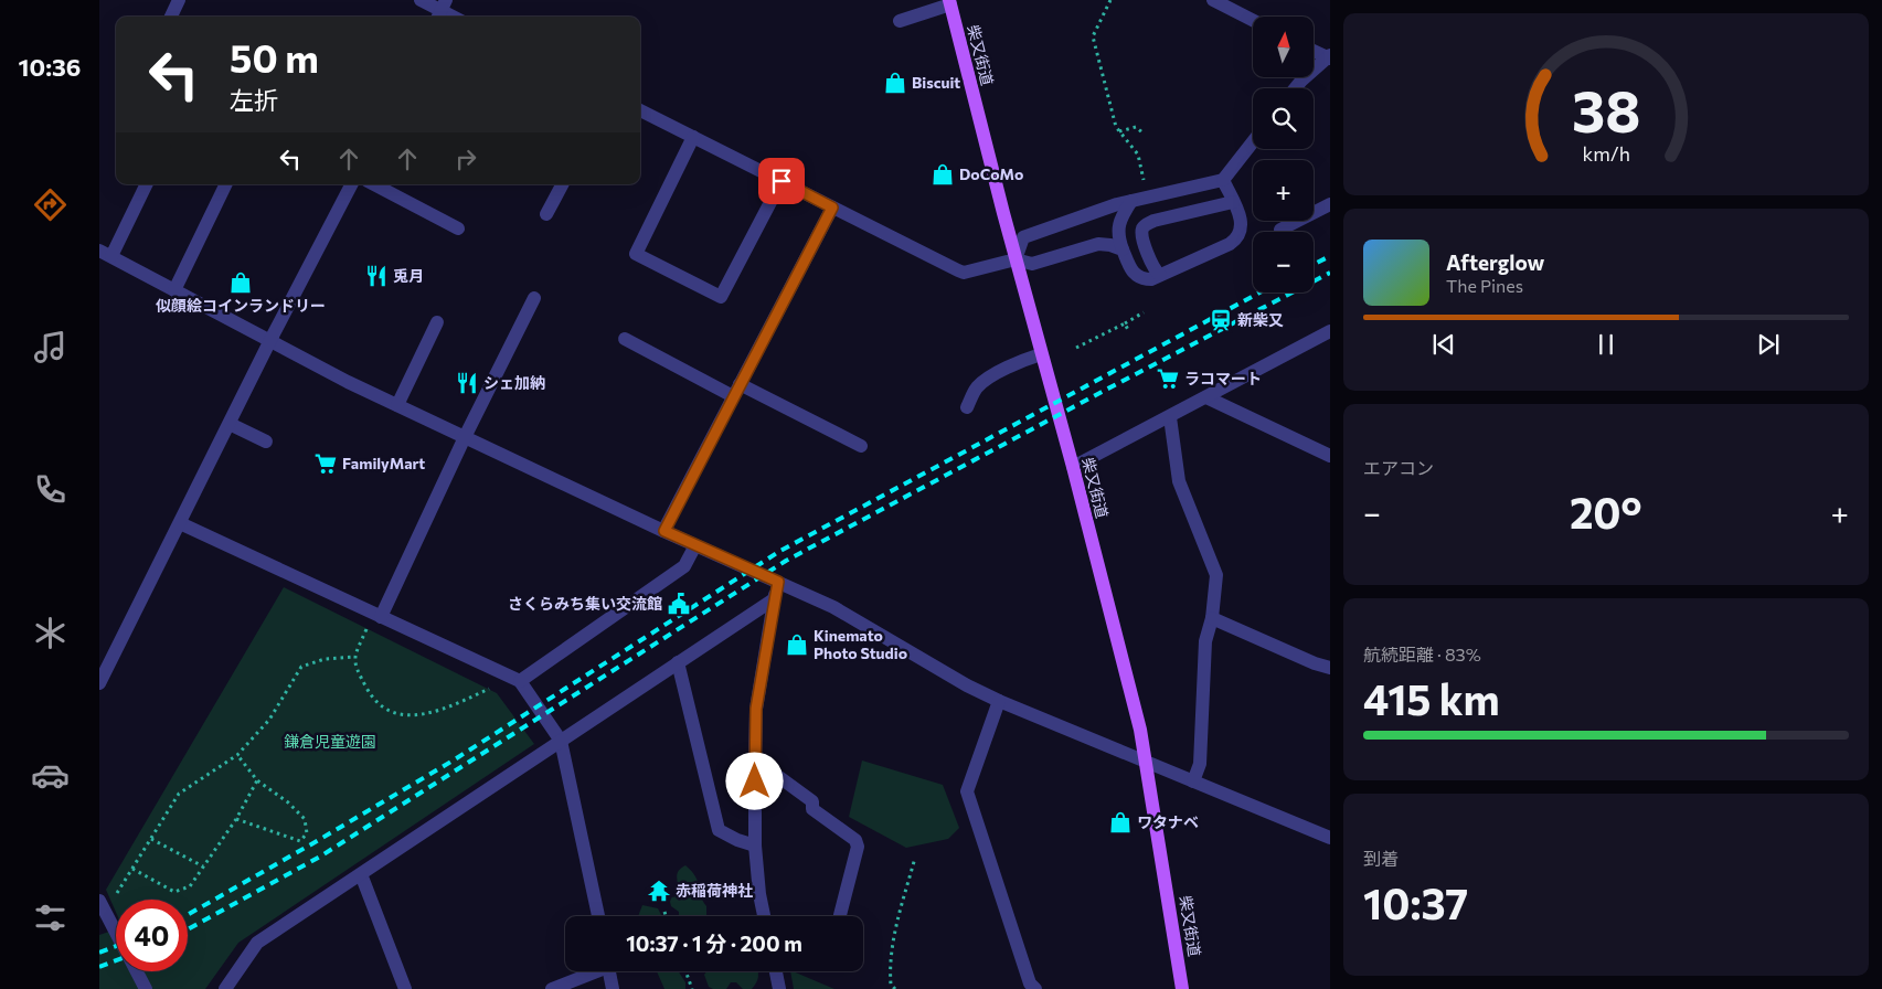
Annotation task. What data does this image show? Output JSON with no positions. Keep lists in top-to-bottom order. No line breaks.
{"streets":{"main road":["柴又街道"]},"parks":["鎌倉児童遊園"],"places":{"shop":["Biscuit","DoCoMo","似顔絵コインランドリー","Kinemato Photo Studio","ワタナベ"],"restaurant":["兎月","シェ加納"],"station":["新柴又"],"supermarket":["ラコマート","FamilyMart"],"public building":["さくらみち集い交流館"],"temple":["赤稲荷神社"]},"north":"top","page":{"tabs":"10:36","map_buttons":["+","−"],"turn":["50 m","左折"],"song":["Afterglow","The Pines"],"tile":["エアコン",["航続距離 · 83%","415 km"],["到着","10:37"]],"heat":["−","20°","+"],"limit":"40","trip":"10:37 · 1 分 · 200 m","gauge":["38","km/h"]}}
